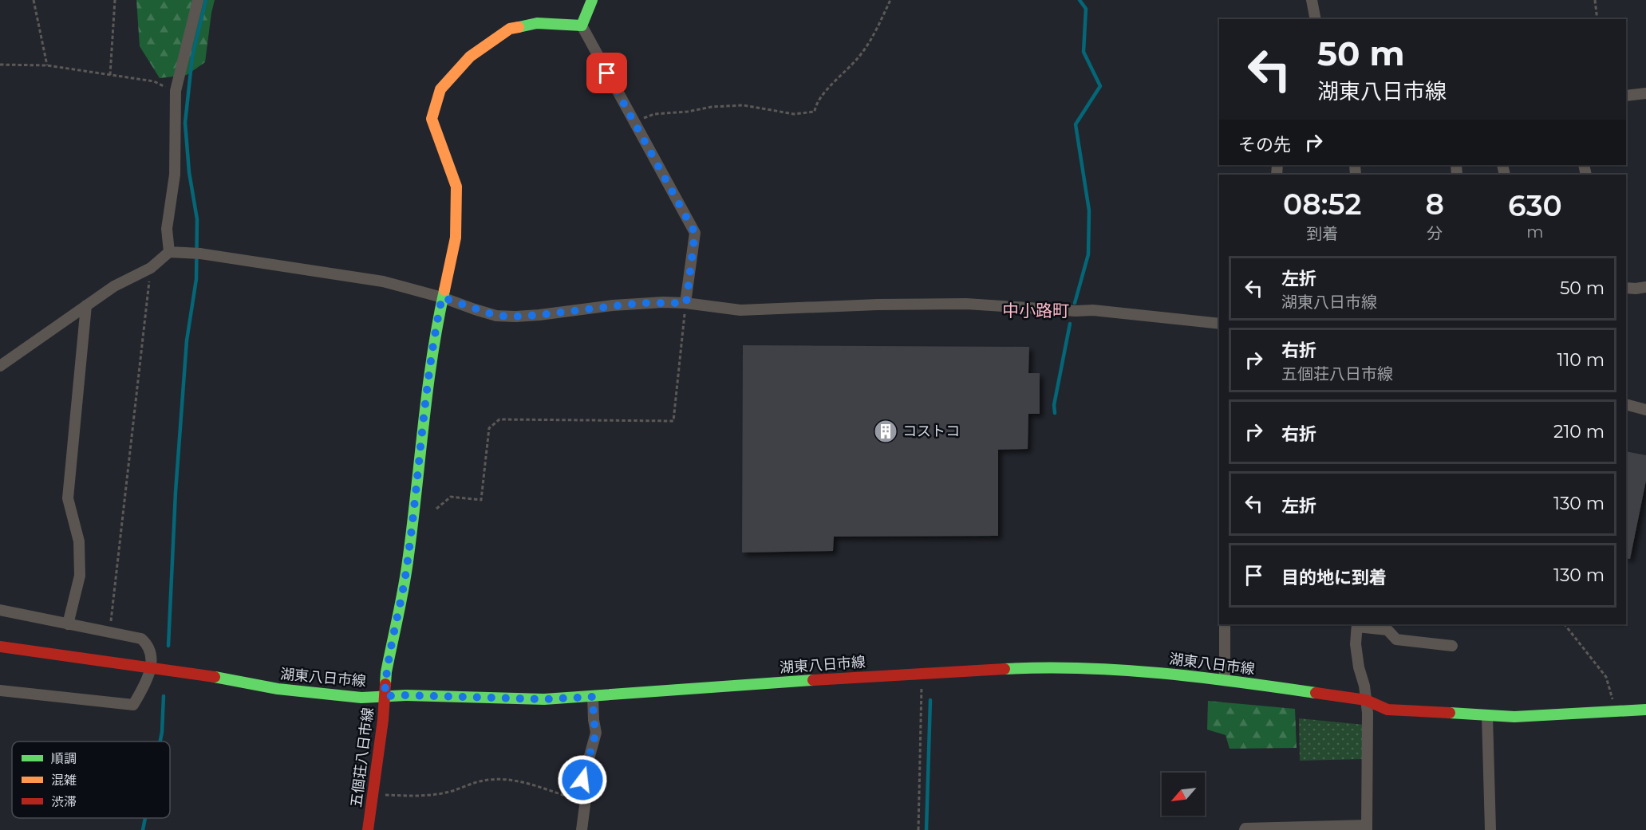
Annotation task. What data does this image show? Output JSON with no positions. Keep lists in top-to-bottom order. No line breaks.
{"streets":{"main road":["湖東八日市線","五個荘八日市線"]},"crossings":[["湖東八日市線","五個荘八日市線"]],"districts":["中小路町"],"places":{"building":["コストコ"]},"legend":["順調","混雑","渋滞"],"north":"bottom left","page":{"turn":["50 m","湖東八日市線"],"then":"その先","eta":["08:52","到着","8","分","630","m"],"list":[{"name":"左折","note":"湖東八日市線","value":"50 m"},{"name":"右折","note":"五個荘八日市線","value":"110 m"},{"name":"右折","value":"210 m"},{"name":"左折","value":"130 m"},{"name":"目的地に到着","value":"130 m"}]}}
